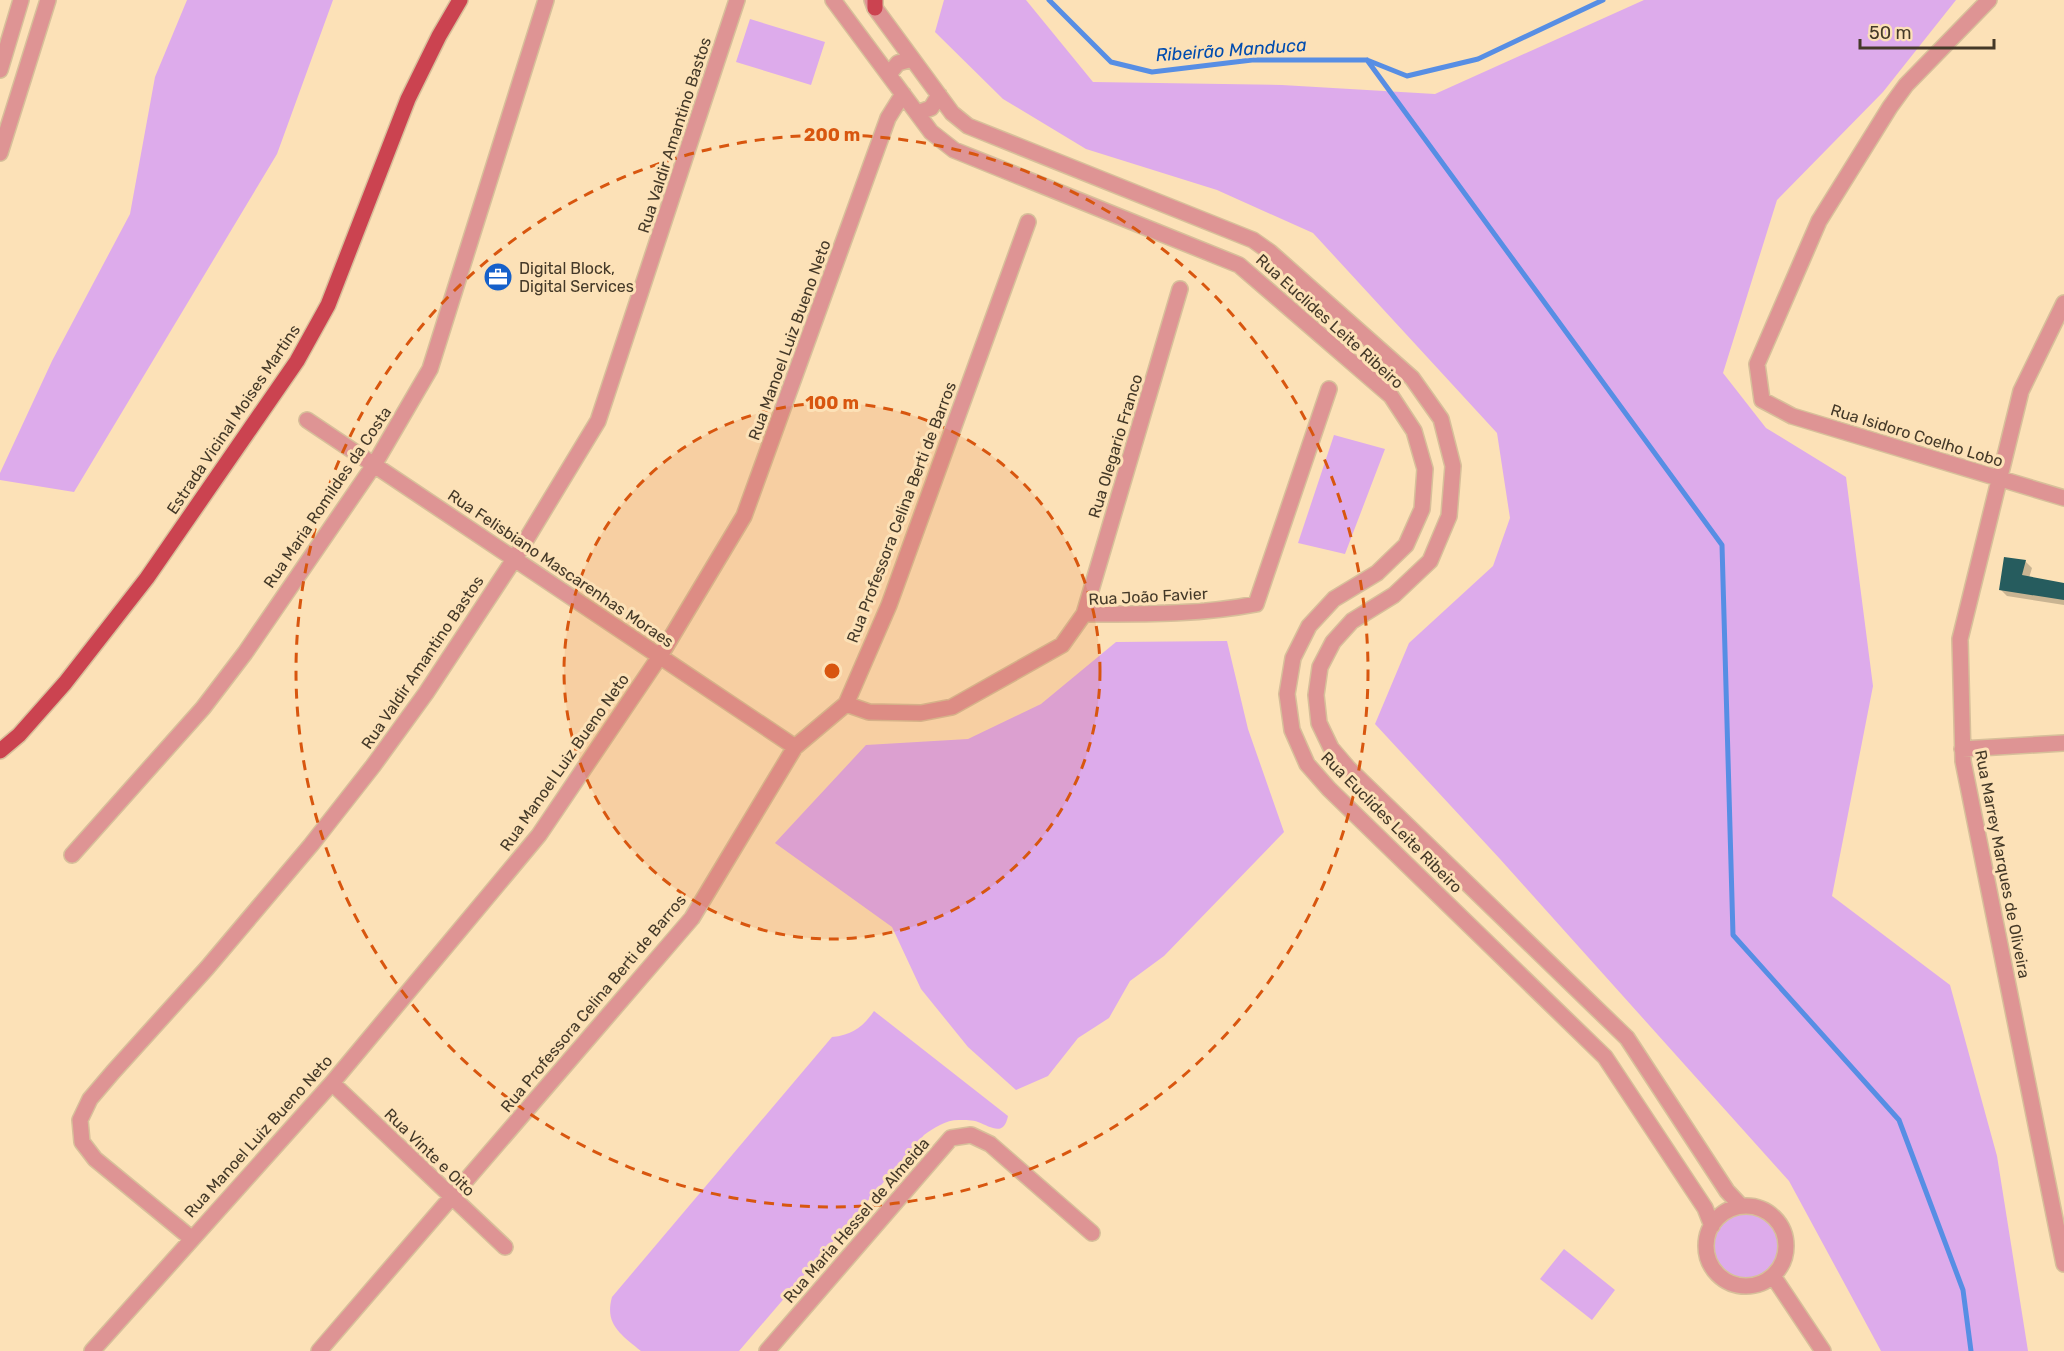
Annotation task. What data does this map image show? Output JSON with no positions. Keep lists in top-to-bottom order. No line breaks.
{"streets":{"main road":["Estrada Vicinal Moises Martins"],"street":["Rua Valdir Amantino Bastos","Rua Euclides Leite Ribeiro","Rua Manoel Luiz Bueno Neto","Rua Isidoro Coelho Lobo","Rua Olegario Franco","Rua Maria Romildes da Costa","Rua Professora Celina Berti de Barros","Rua Felisbiano Mascarenhas Moraes","Rua João Favier","Rua Marrey Marques de Oliveira","Rua Vinte e Oito","Rua Maria Hessel de Almeida"]},"crossings":[["Rua Valdir Amantino Bastos","Rua Manoel Luiz Bueno Neto"],["Rua Valdir Amantino Bastos","Rua Felisbiano Mascarenhas Moraes"],["Rua Euclides Leite Ribeiro","Rua Manoel Luiz Bueno Neto"],["Rua Manoel Luiz Bueno Neto","Rua Felisbiano Mascarenhas Moraes"],["Rua Manoel Luiz Bueno Neto","Rua Vinte e Oito"],["Rua Isidoro Coelho Lobo","Rua Marrey Marques de Oliveira"],["Rua Olegario Franco","Rua João Favier"],["Rua Maria Romildes da Costa","Rua Felisbiano Mascarenhas Moraes"],["Rua Professora Celina Berti de Barros","Rua Felisbiano Mascarenhas Moraes"],["Rua Professora Celina Berti de Barros","Rua João Favier"],["Rua Professora Celina Berti de Barros","Rua Vinte e Oito"]],"water":["Ribeirão Manduca"],"places":{"office":["Digital Block, Digital Services"]},"scale_bar":"50 m","rings":["200 m","100 m"]}
